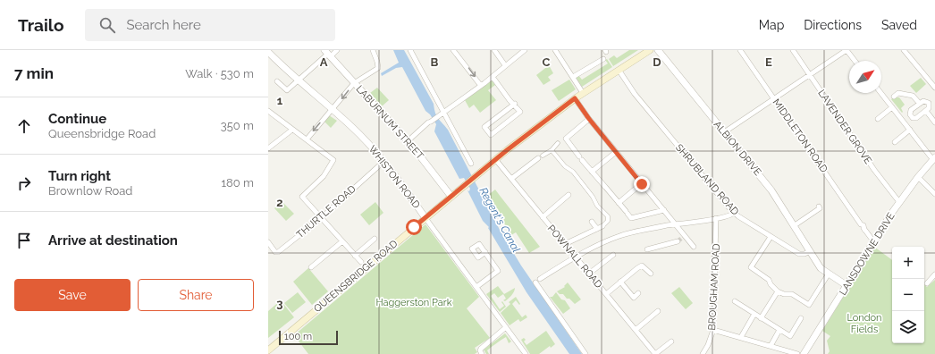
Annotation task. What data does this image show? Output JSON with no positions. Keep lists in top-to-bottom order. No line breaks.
{"streets":{"main road":["QUEENSBRIDGE ROAD"],"street":["LABURNUM STREET","LAVENDER GROVE","MIDDLETON ROAD","ALBION DRIVE","WHISTON ROAD","SHRUBLAND ROAD","THURTLE ROAD","LANSDOWNE DRIVE","POWNALL ROAD","BROUGHAM ROAD"]},"crossings":[["LABURNUM STREET","QUEENSBRIDGE ROAD"],["LAVENDER GROVE","LANSDOWNE DRIVE"],["MIDDLETON ROAD","LANSDOWNE DRIVE"],["ALBION DRIVE","SHRUBLAND ROAD"],["WHISTON ROAD","THURTLE ROAD"],["WHISTON ROAD","QUEENSBRIDGE ROAD"],["SHRUBLAND ROAD","QUEENSBRIDGE ROAD"],["POWNALL ROAD","QUEENSBRIDGE ROAD"]],"water":["Regent's Canal"],"parks":["Haggerston Park","London Fields"],"scale_bar":"100 m","north":"top right","page":{"header":"Trailo","search":"Search here","nav":["Map","Directions","Saved"],"heading":["7 min","Walk · 530 m"],"list":[["Continue","Queensbridge Road","350 m"],["Turn right","Brownlow Road","180 m"],"Arrive at destination"],"map_buttons":["+","−"],"buttons":["Save","Share"],"scale":"100 m"},"grid":{"columns":["A","B","C","D","E"],"rows":["1","2","3"]}}
